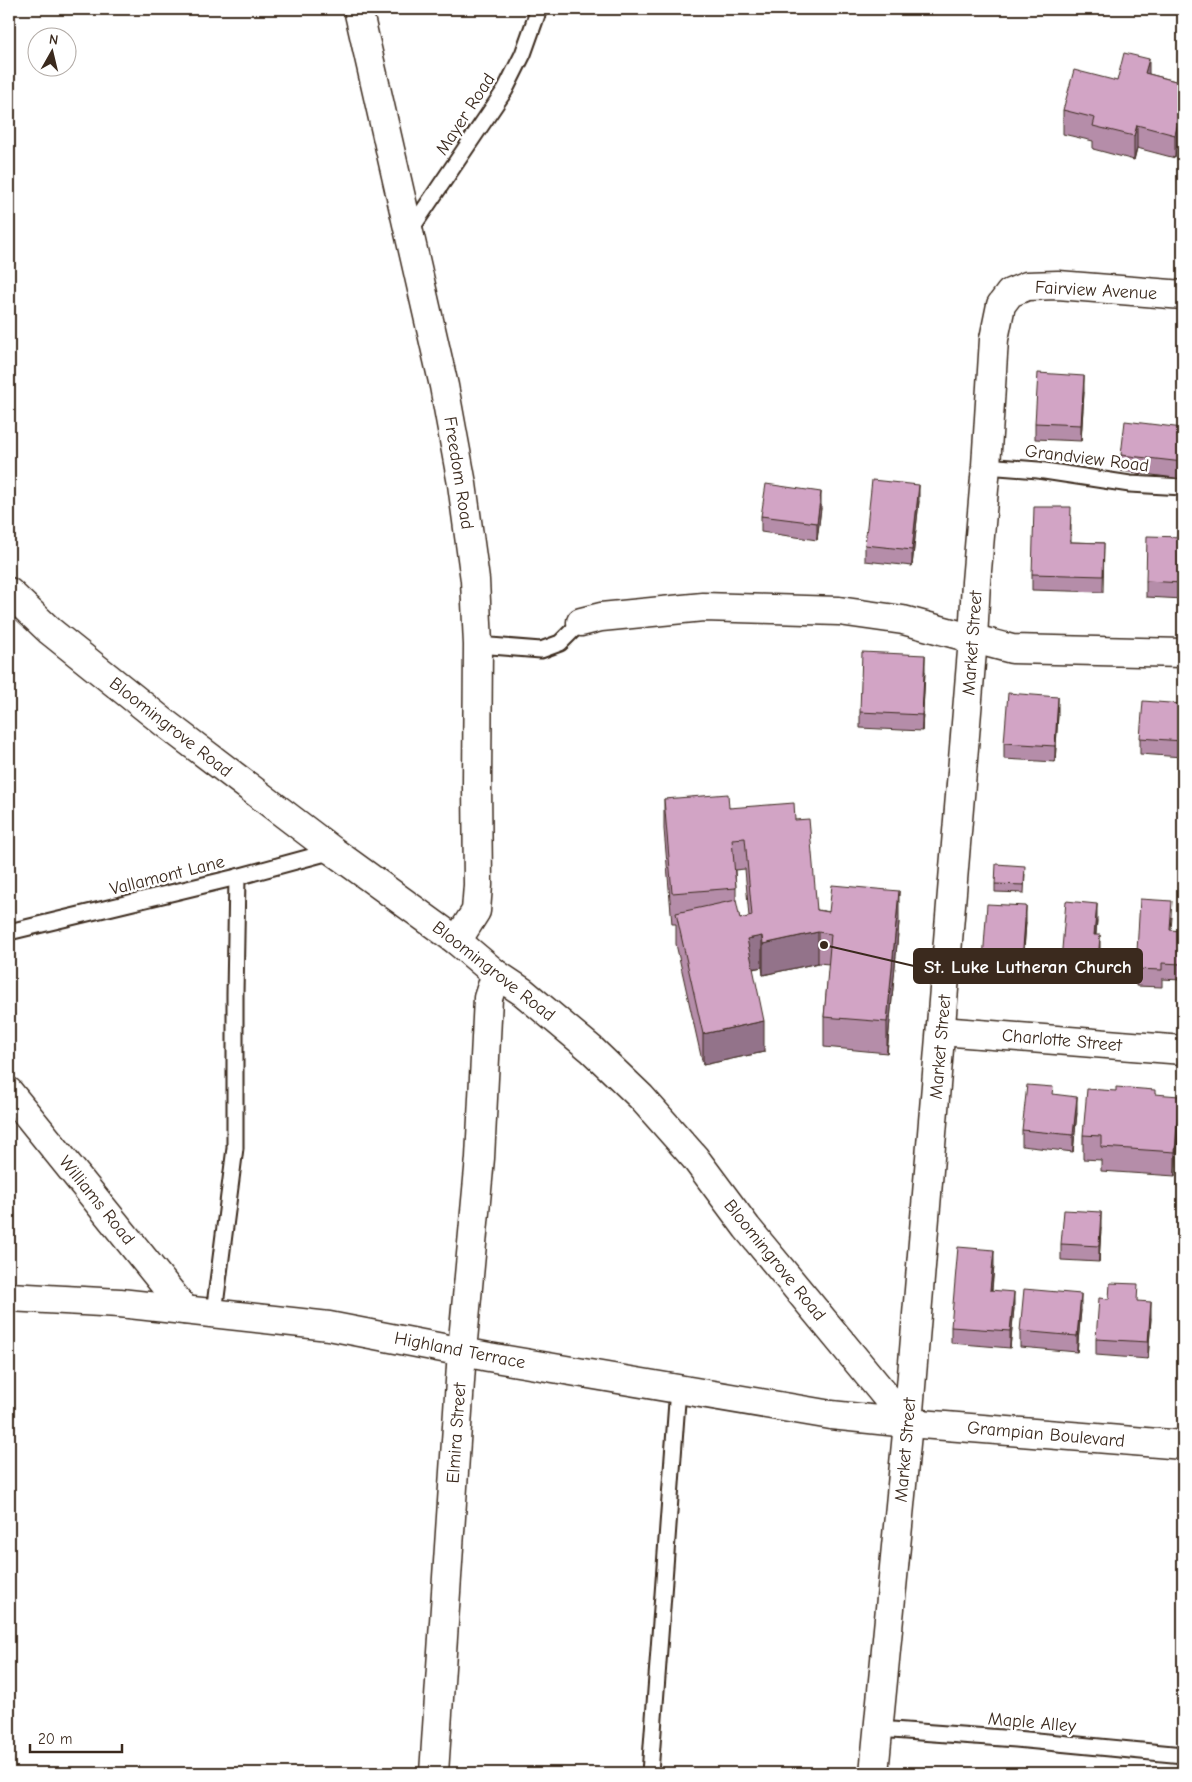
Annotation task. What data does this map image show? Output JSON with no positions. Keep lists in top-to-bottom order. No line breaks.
{"streets":{"street":["Fairview Avenue","Freedom Road","Market Street","Bloomingrove Road","Charlotte Street","Williams Road","Highland Terrace","Elmira Street","Grampian Boulevard"],"lane":["Mayer Road","Grandview Road","Vallamont Lane","Maple Alley"]},"crossings":[["Mayer Road","Freedom Road"],["Fairview Avenue","Market Street"],["Grandview Road","Market Street"],["Freedom Road","Bloomingrove Road"],["Market Street","Bloomingrove Road"],["Market Street","Charlotte Street"],["Market Street","Highland Terrace"],["Market Street","Grampian Boulevard"],["Market Street","Maple Alley"],["Bloomingrove Road","Vallamont Lane"],["Bloomingrove Road","Highland Terrace"],["Bloomingrove Road","Elmira Street"],["Bloomingrove Road","Grampian Boulevard"],["Williams Road","Highland Terrace"],["Highland Terrace","Elmira Street"],["Highland Terrace","Grampian Boulevard"]],"places":["St. Luke Lutheran Church"],"scale_bar":"20 m","north":"top"}
